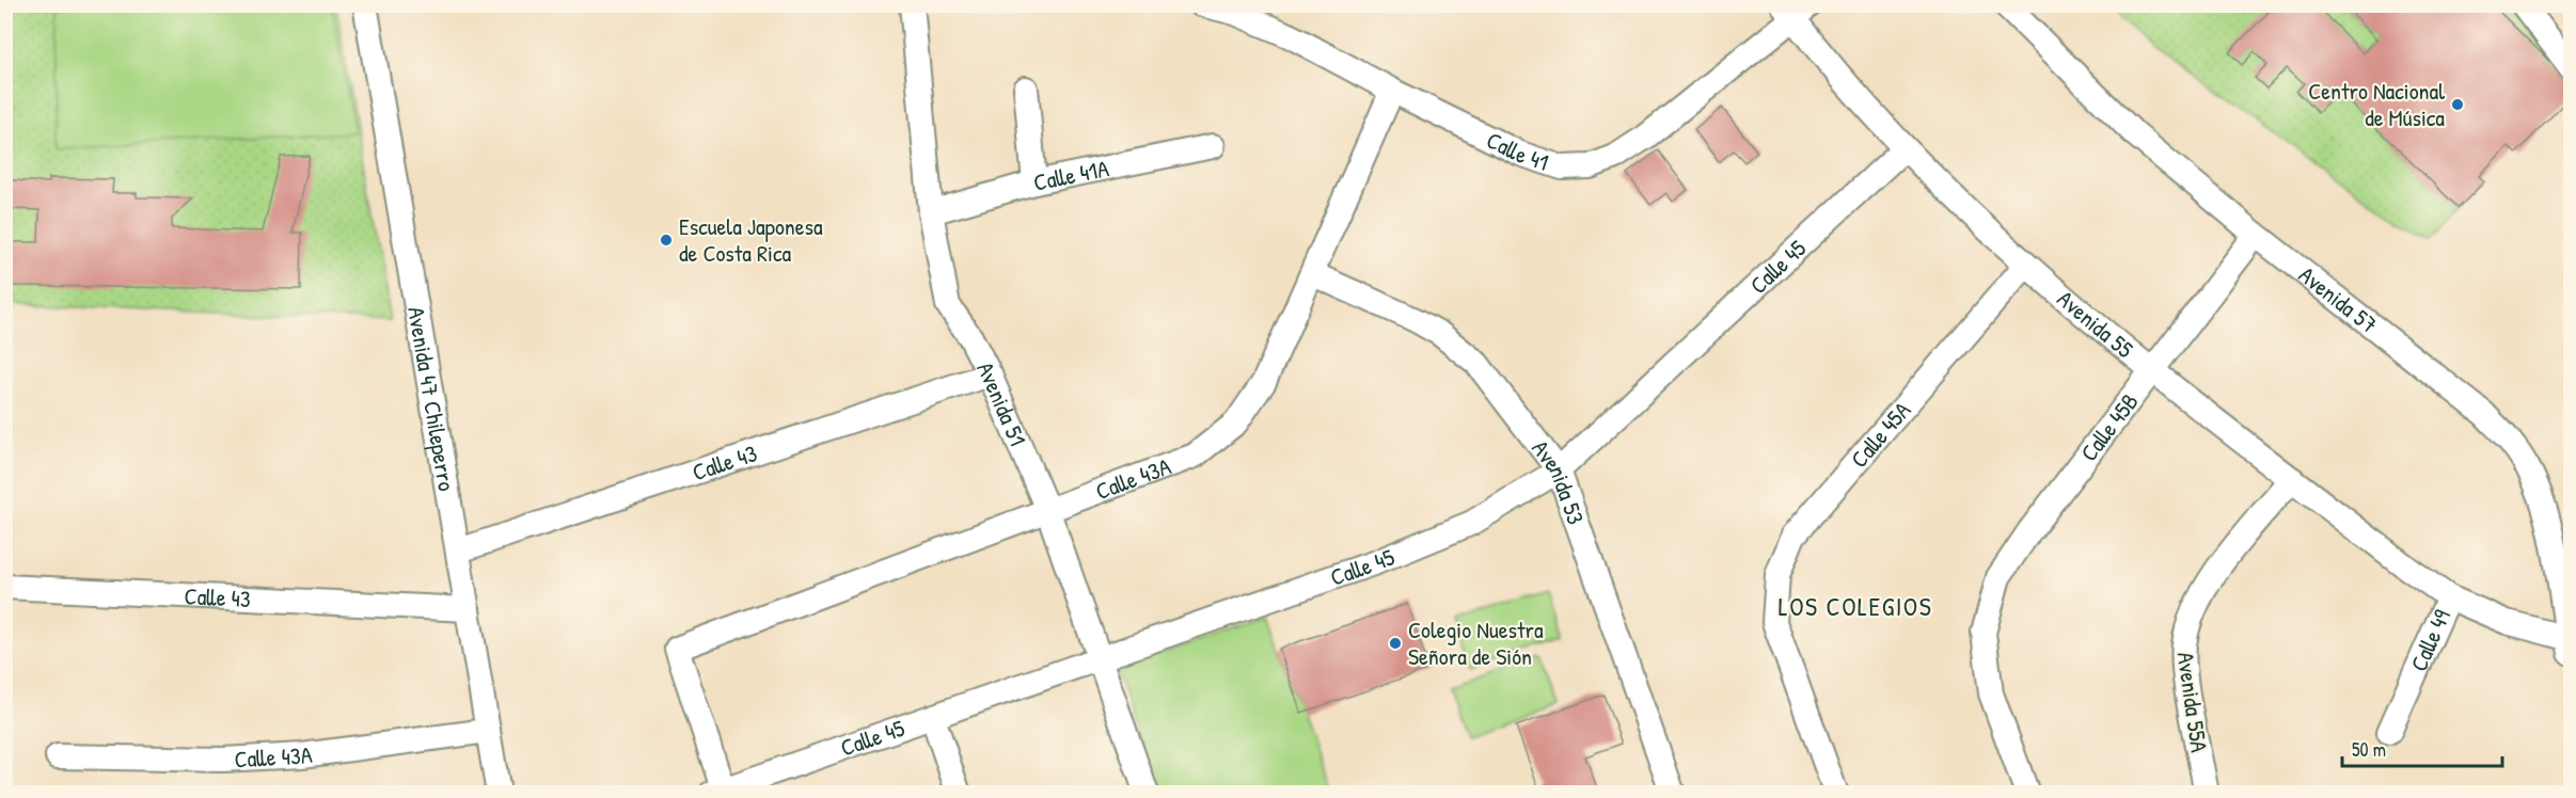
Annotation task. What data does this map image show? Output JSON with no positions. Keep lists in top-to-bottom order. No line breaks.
{"streets":{"street":["Calle 41","Calle 41A","Calle 45","Avenida 57","Avenida 55","Avenida 47 Chileperro","Avenida 51","Calle 45B","Calle 45A","Calle 43","Calle 43A","Avenida 53","Calle 49","Avenida 55A"]},"crossings":[["Calle 41","Avenida 55"],["Calle 41","Calle 43A"],["Calle 41A","Avenida 51"],["Calle 45","Avenida 55"],["Calle 45","Avenida 51"],["Calle 45","Calle 43A"],["Calle 45","Avenida 53"],["Avenida 57","Calle 45B"],["Avenida 57","Calle 49"],["Avenida 55","Calle 45B"],["Avenida 55","Calle 45A"],["Avenida 55","Calle 49"],["Avenida 55","Avenida 55A"],["Avenida 47 Chileperro","Calle 43"],["Avenida 47 Chileperro","Calle 43A"],["Avenida 51","Calle 43"],["Avenida 51","Calle 43A"],["Calle 43A","Avenida 53"]],"districts":["LOS COLEGIOS"],"places":["Centro Nacional de Música","Escuela Japonesa de Costa Rica","Colegio Nuestra Señora de Sión"],"scale_bar":"50 m"}
